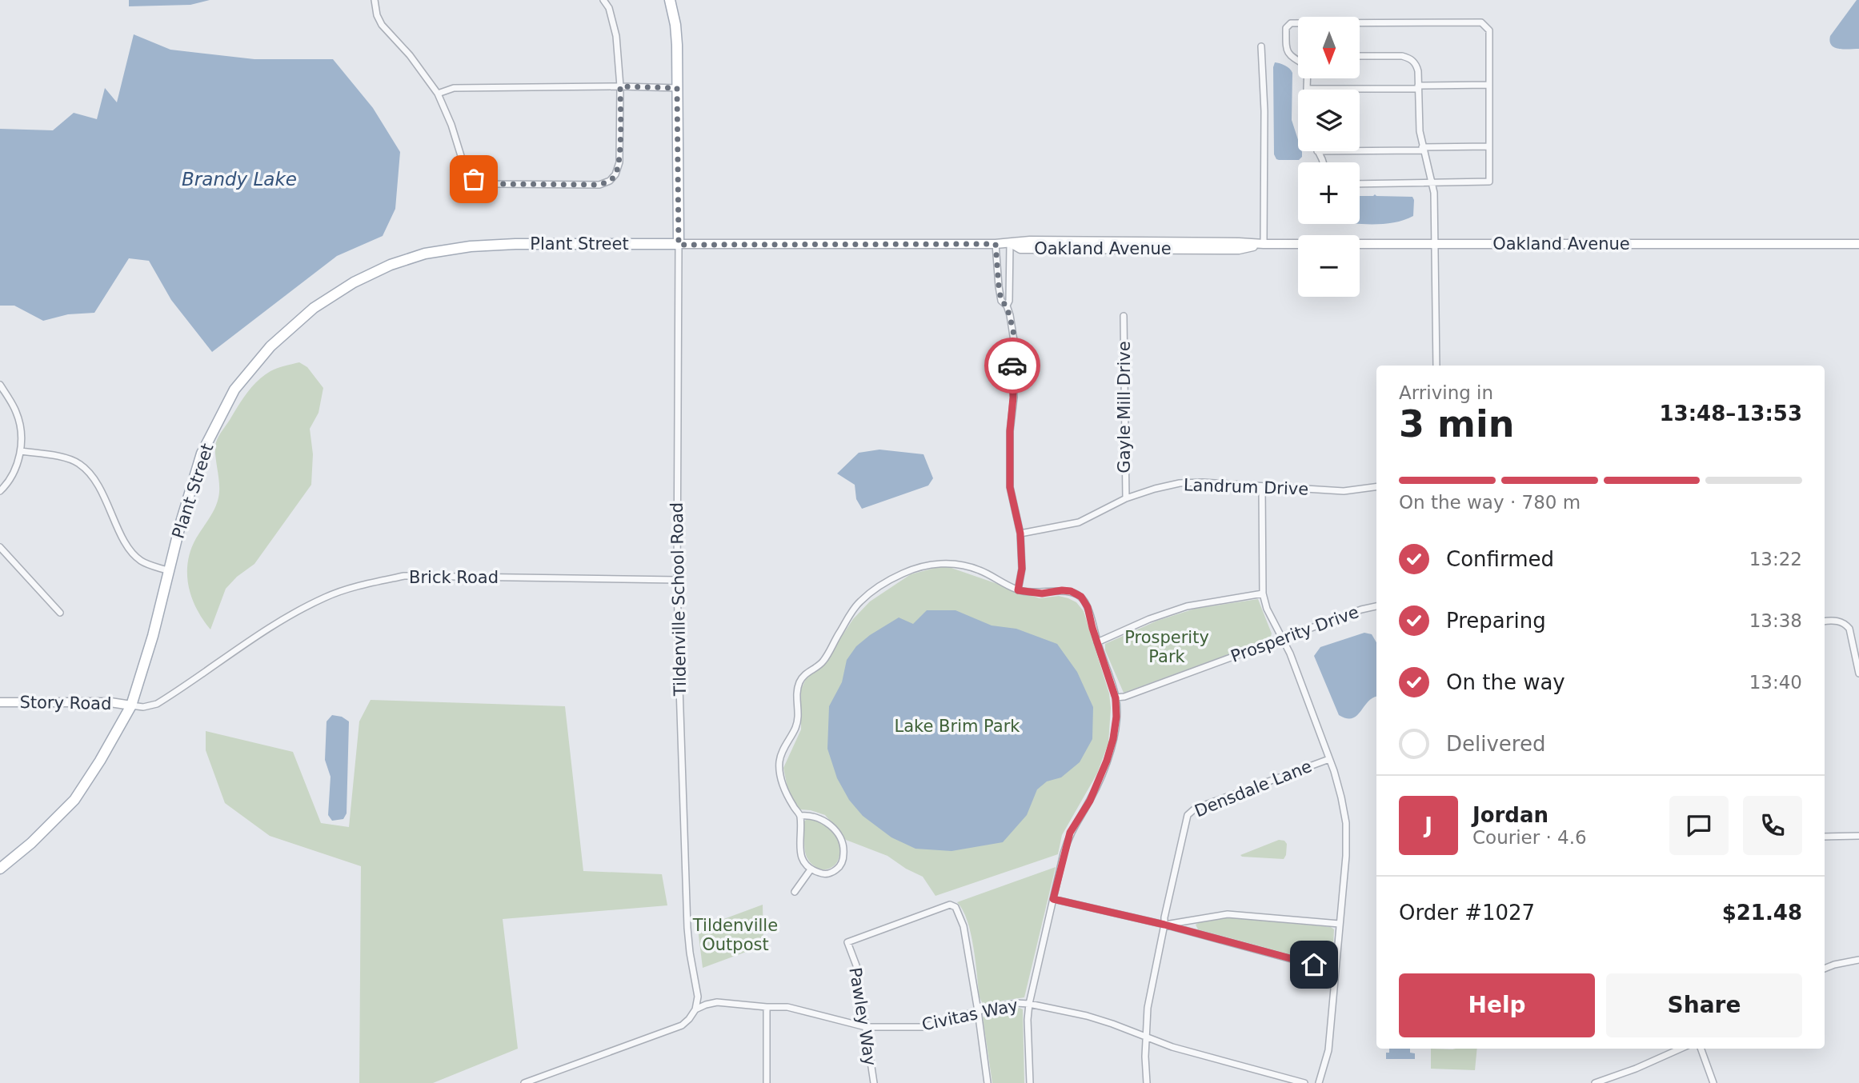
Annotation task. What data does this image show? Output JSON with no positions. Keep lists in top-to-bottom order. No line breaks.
{"streets":{"main road":["Plant Street","Tildenville School Road"],"street":["Oakland Avenue","Gayle Mill Drive","Landrum Drive","Brick Road","Prosperity Drive","Story Road","Densdale Lane","Civitas Way","Pawley Way"]},"crossings":[["Plant Street","Oakland Avenue"],["Plant Street","Brick Road"],["Plant Street","Tildenville School Road"],["Plant Street","Story Road"],["Oakland Avenue","Tildenville School Road"],["Gayle Mill Drive","Landrum Drive"],["Brick Road","Tildenville School Road"],["Brick Road","Story Road"],["Tildenville School Road","Civitas Way"],["Civitas Way","Pawley Way"]],"water":["Brandy Lake"],"parks":["Prosperity Park","Lake Brim Park","Tildenville Outpost"],"north":"bottom","page":{"map_buttons":["+","−"],"heading":["3 min","Arriving in","13:48–13:53"],"panel":["Jordan","Courier · 4.6","Order #1027","$21.48"],"bar":"On the way · 780 m","list":[["Confirmed","13:22"],["Preparing","13:38"],["On the way","13:40"],"Delivered"],"round":"J","buttons":["Help","Share"]}}
